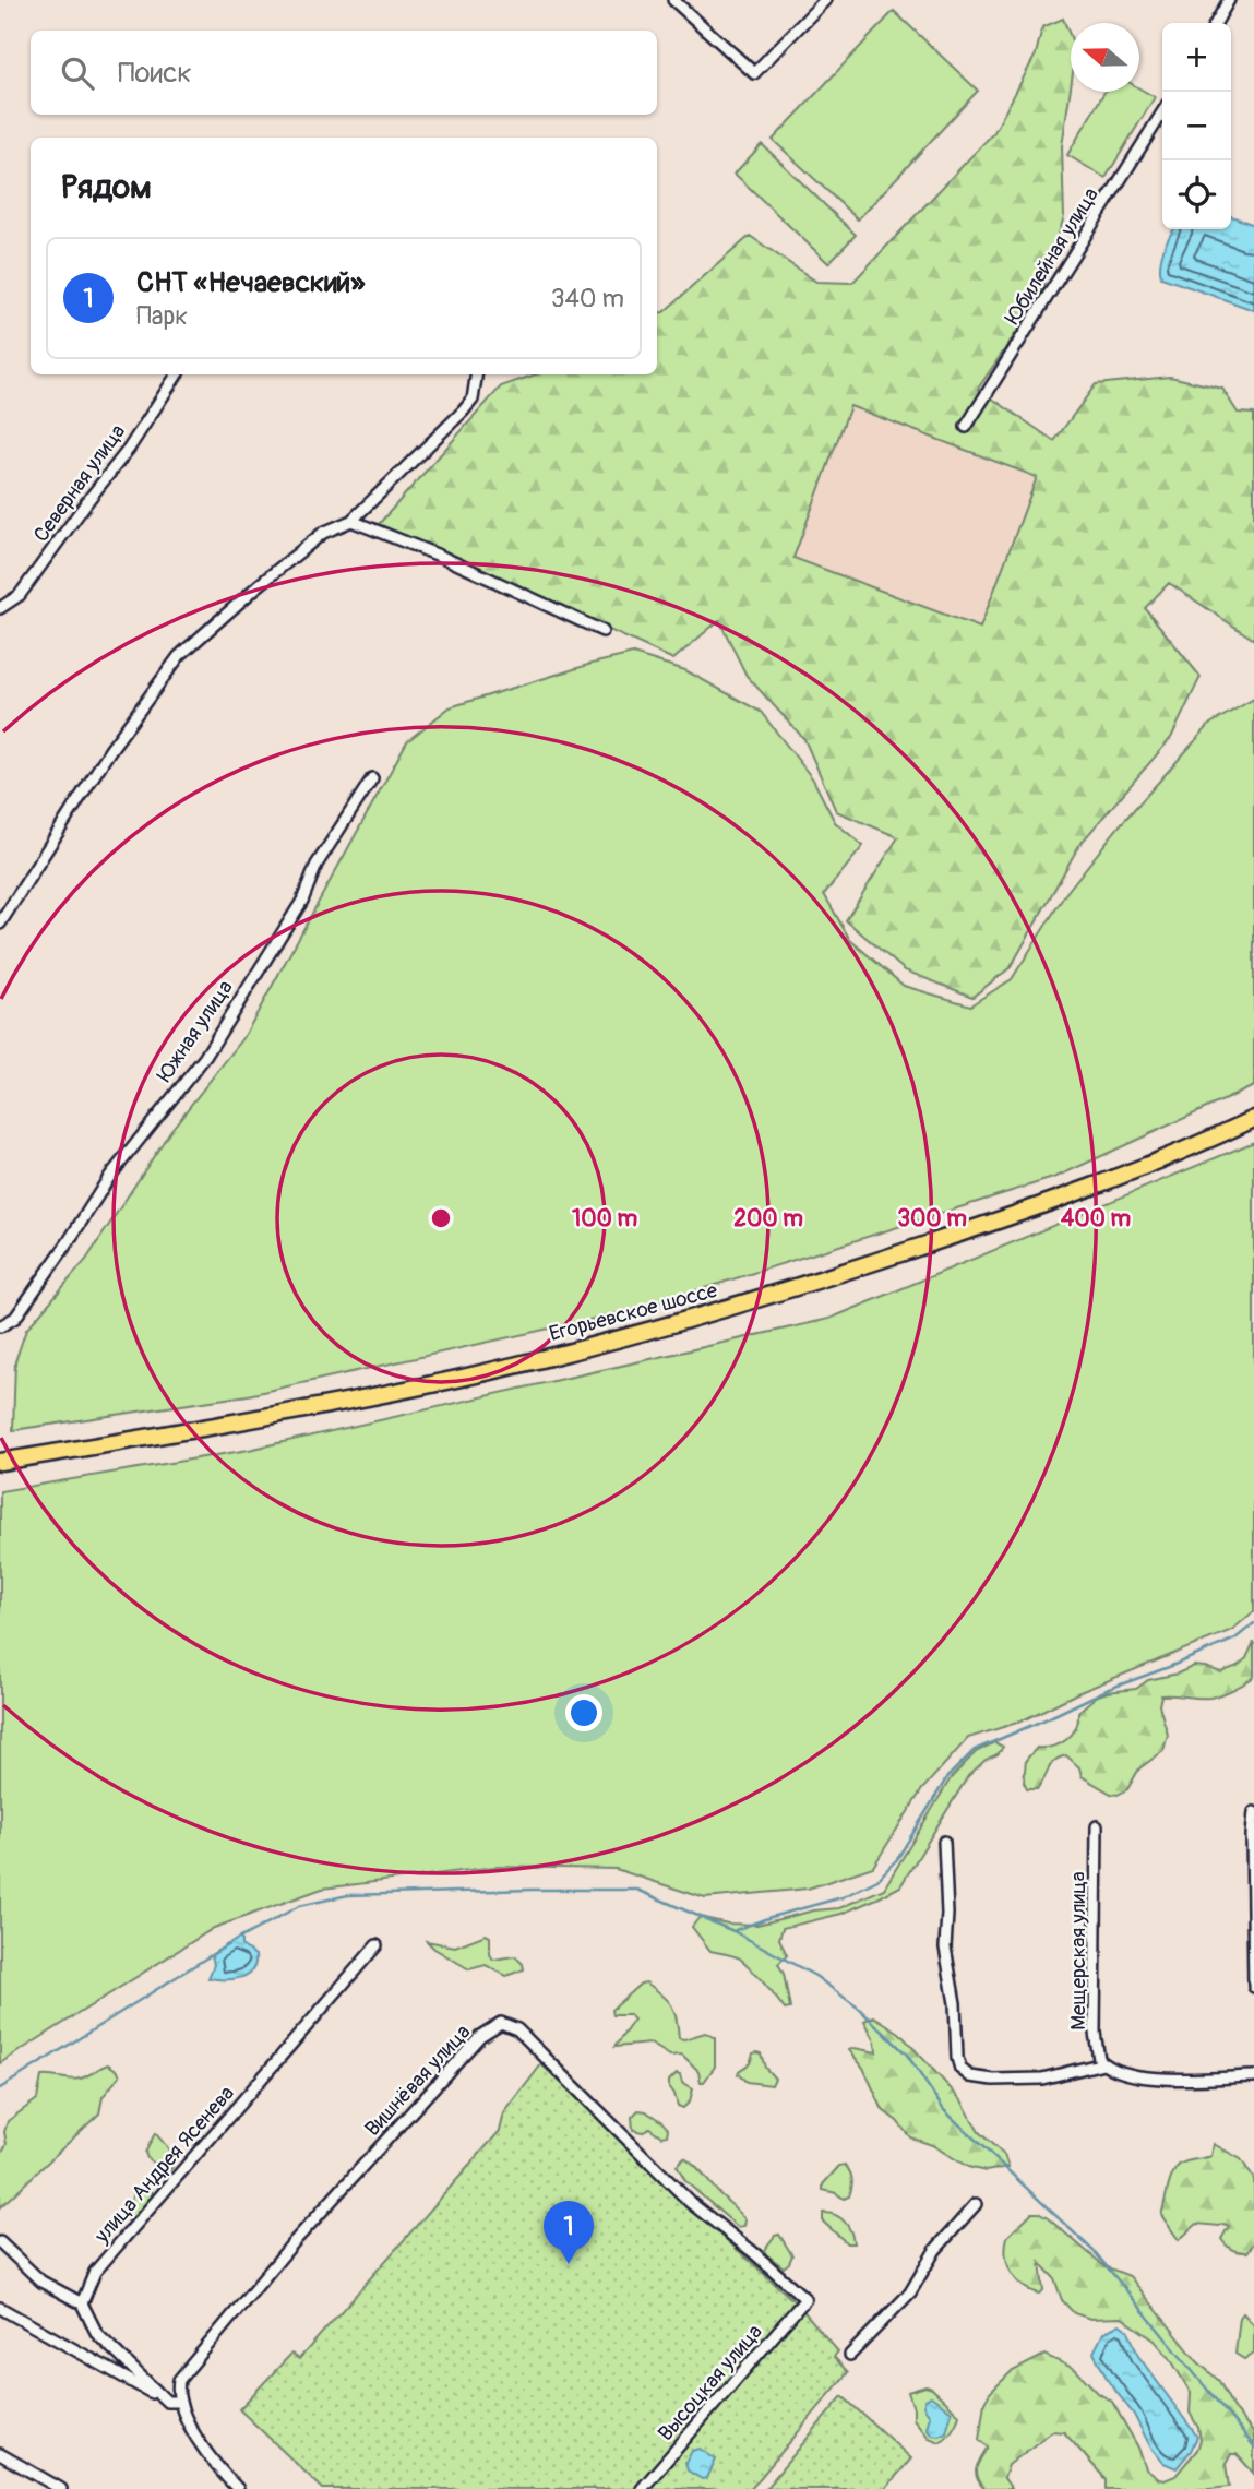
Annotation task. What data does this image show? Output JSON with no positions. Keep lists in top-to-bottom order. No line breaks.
{"streets":{"main road":["Егорьевское шоссе"],"street":["Юбилейная улица","Северная улица","Южная улица","Мещерская улица","Вишнёвая улица","улица Андрея Ясенева","Высоцкая улица"]},"crossings":[["Вишнёвая улица","Высоцкая улица"]],"north":"left","page":{"map_buttons":["+","−"],"search":"Поиск","heading":"Рядом","list":[{"mark":"1","name":"СНТ «Нечаевский»","note":"Парк","value":"340 m"}],"pins":"1"},"rings":["100 m","200 m","300 m","400 m"]}
